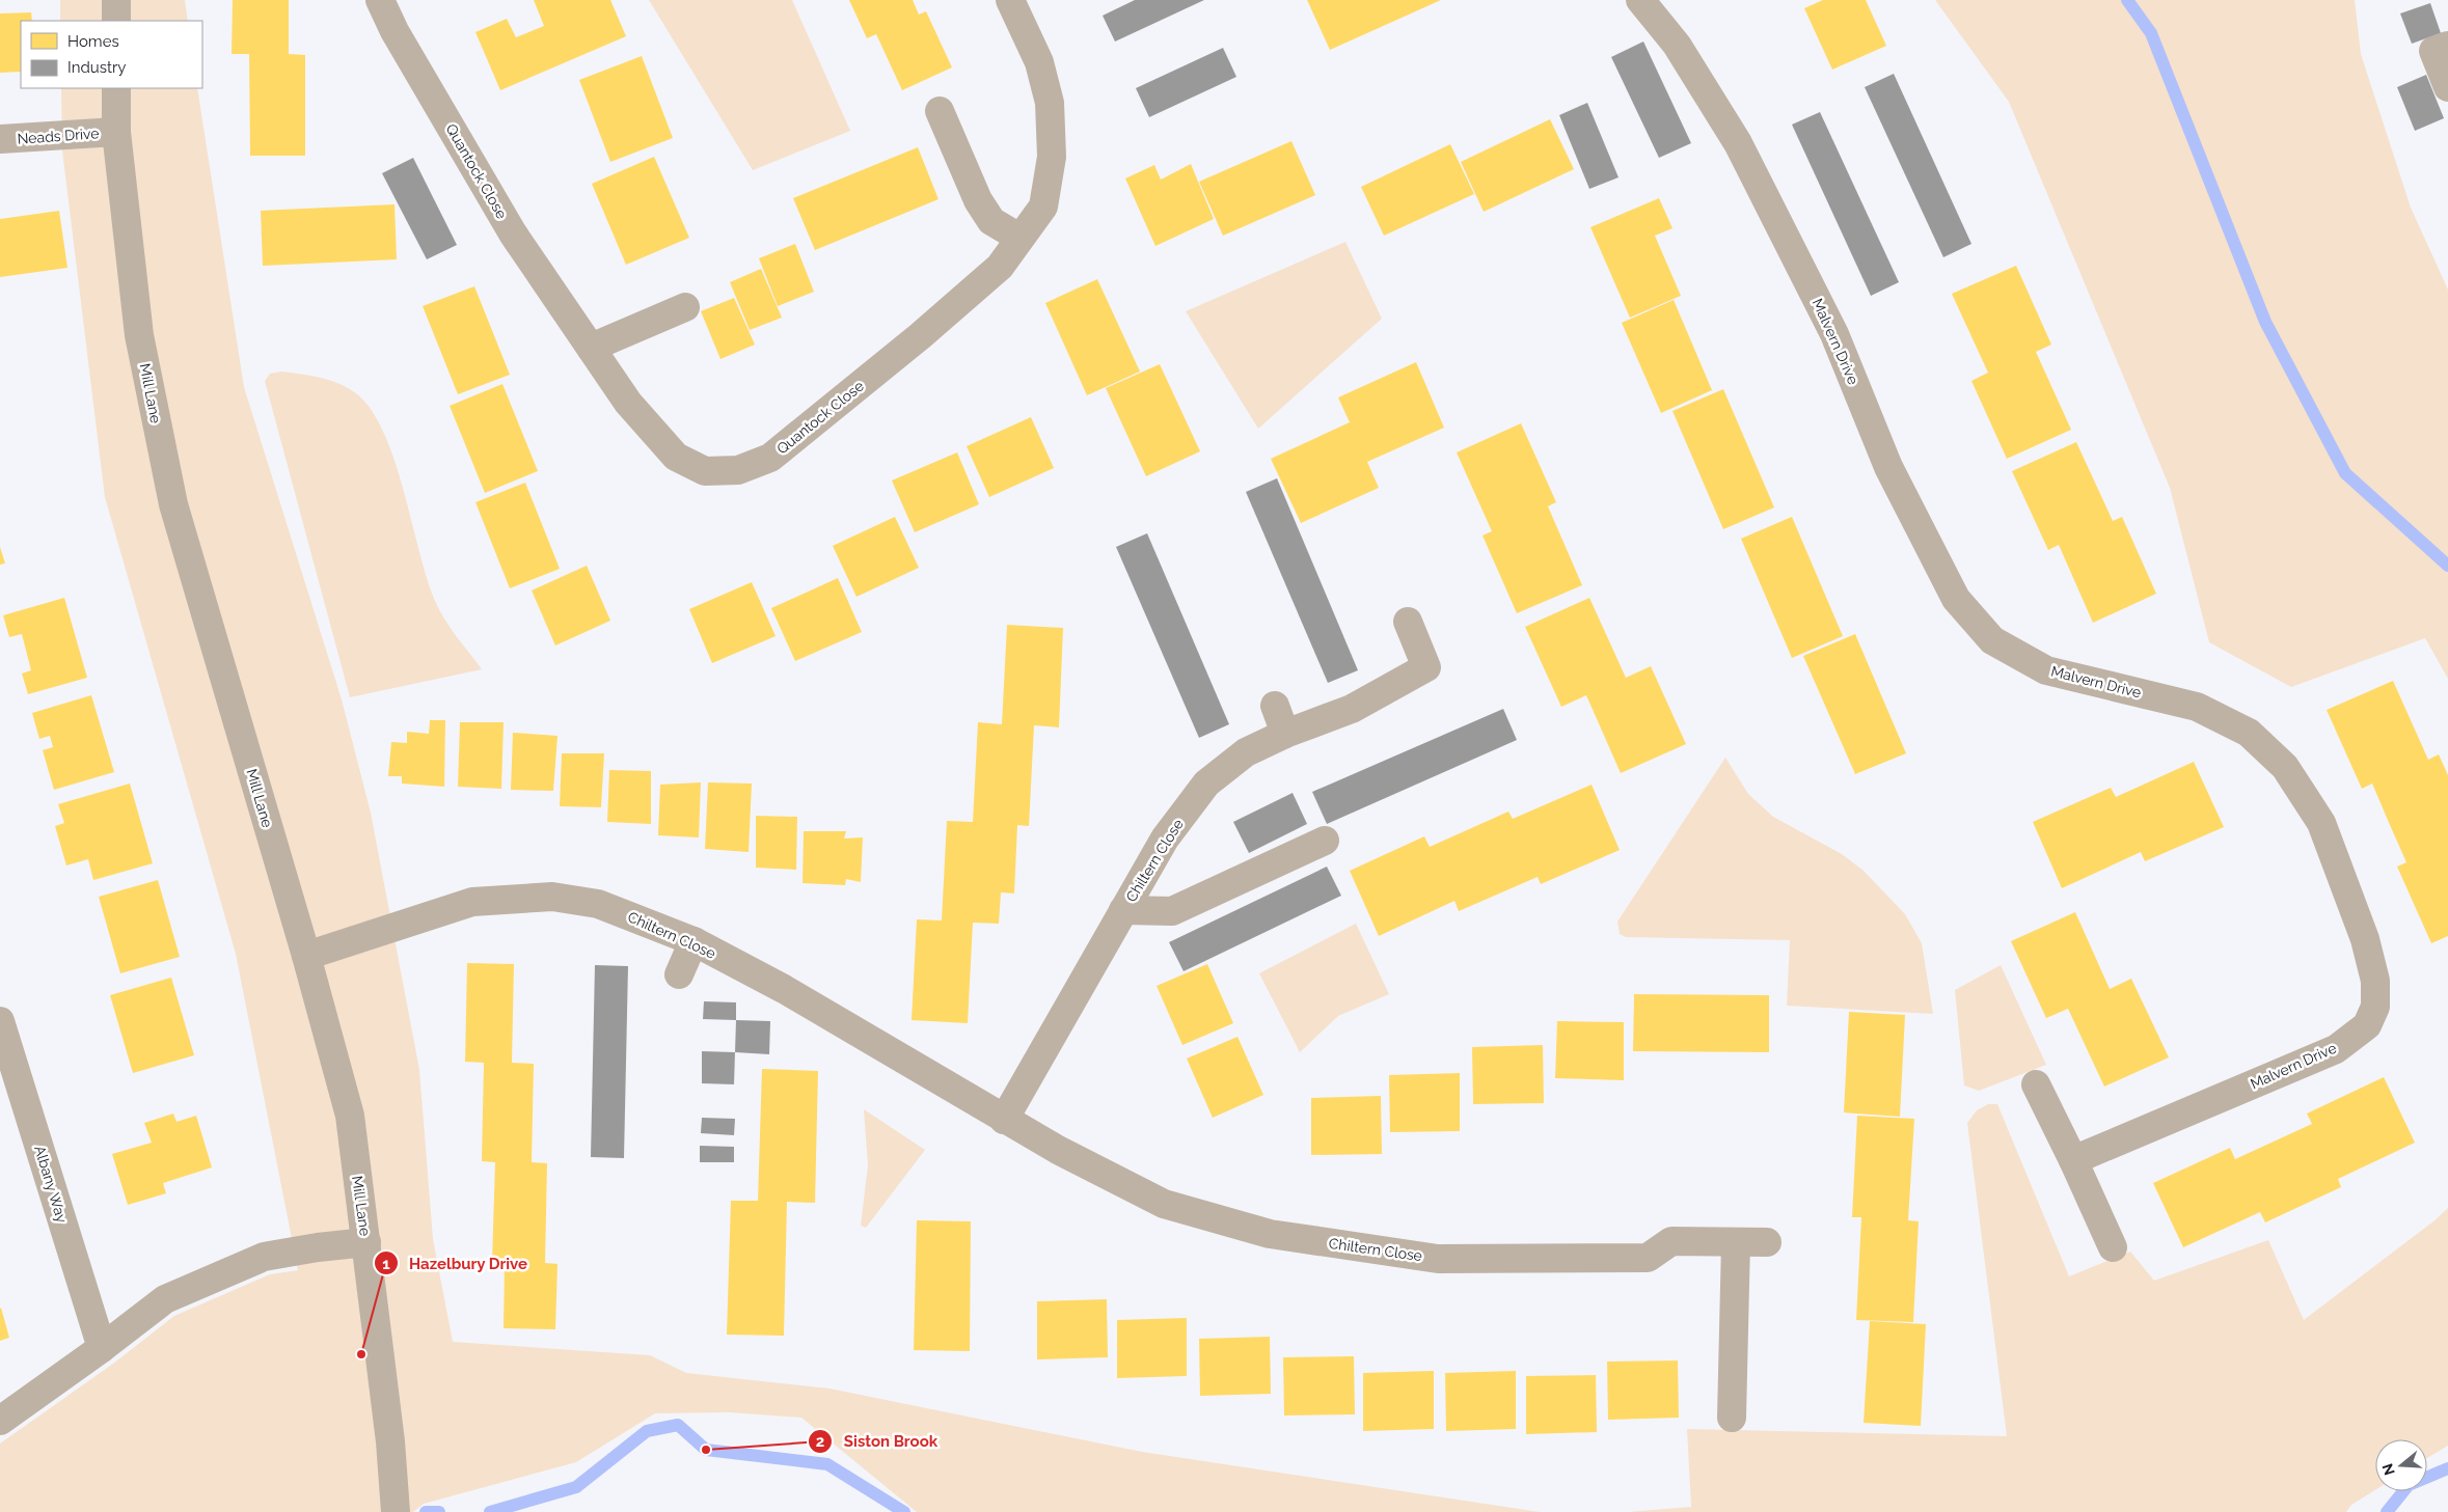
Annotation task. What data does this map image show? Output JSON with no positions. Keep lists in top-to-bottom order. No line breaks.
{"streets":{"street":["Neads Drive","Quantock Close","Malvern Drive","Mill Lane","Chiltern Close","Albany Way"]},"crossings":[["Neads Drive","Mill Lane"],["Mill Lane","Chiltern Close"]],"places":["Hazelbury Drive","Siston Brook"],"legend":["Homes","Industry"],"north":"left"}
